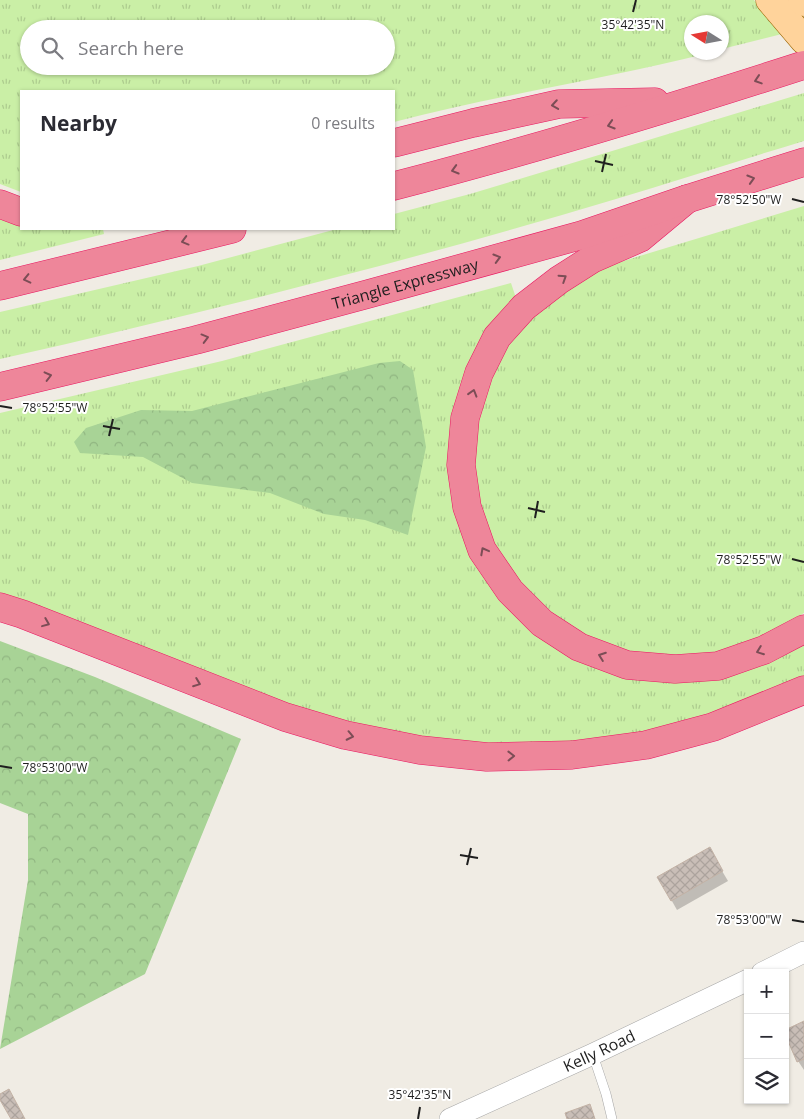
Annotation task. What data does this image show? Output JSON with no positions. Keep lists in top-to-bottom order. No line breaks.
{"streets":{"highway":["Triangle Expressway"],"street":["Kelly Road"]},"north":"left","page":{"search":"Search here","heading":["Nearby","0 results"],"map_buttons":["+","−"]},"coordinates":["35°42'35\"N","78°52'50\"W","78°52'55\"W","78°53'00\"W"]}
